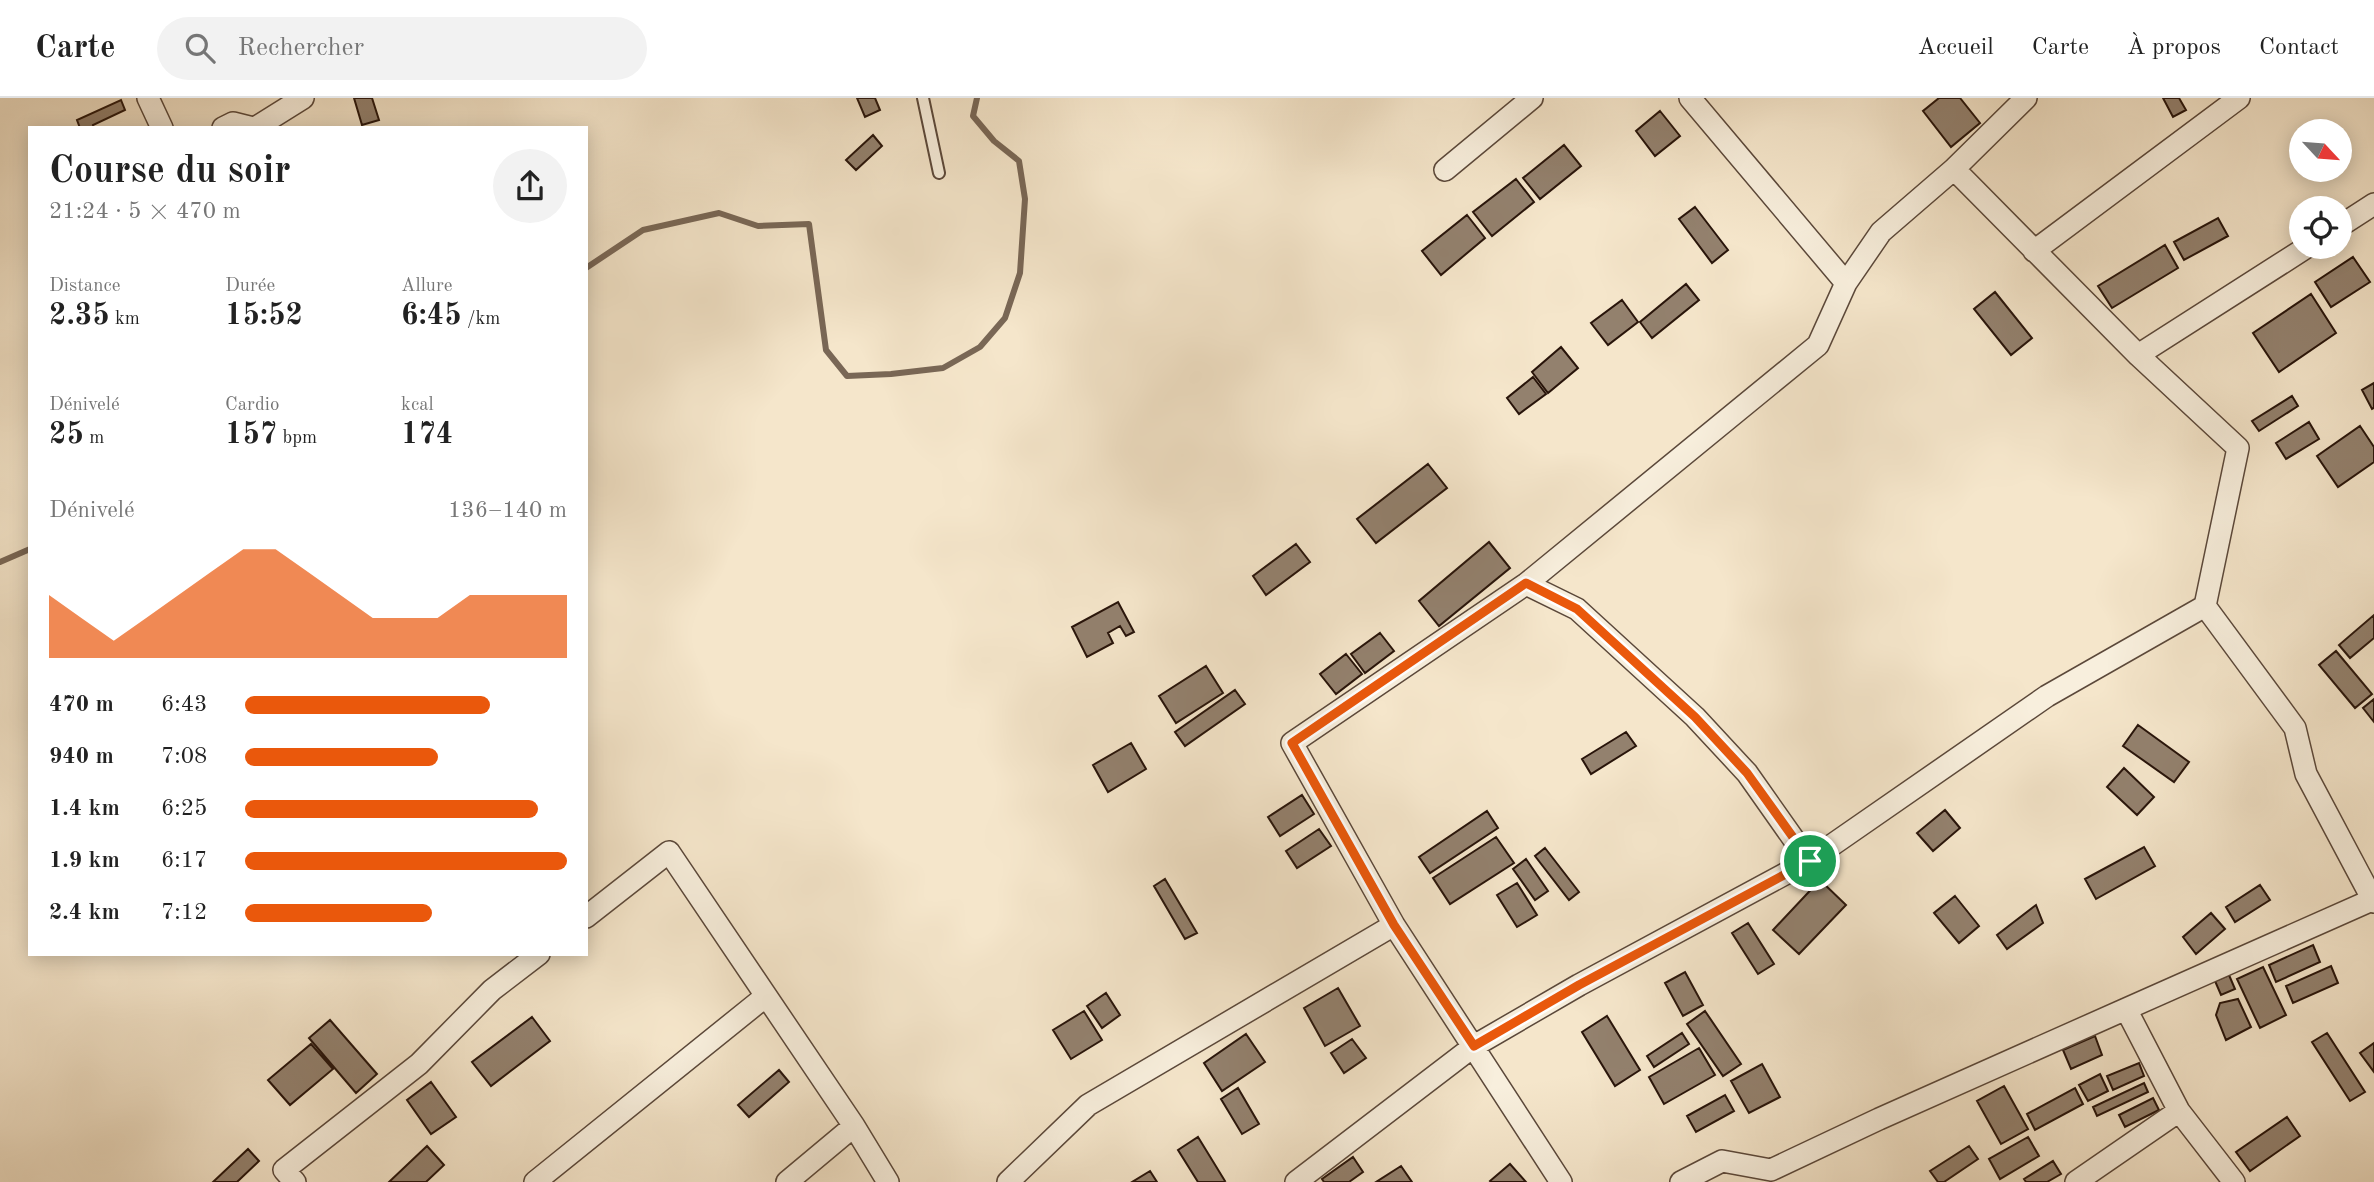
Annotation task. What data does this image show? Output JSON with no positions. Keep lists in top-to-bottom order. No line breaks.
{"north":"bottom right","page":{"header":"Carte","search":"Rechercher","nav":["Accueil","Carte","À propos","Contact"],"heading":["Course du soir","21:24 · 5 × 470 m"],"stats":[["Distance","2.35 km"],["Durée","15:52"],["Allure","6:45 /km"],["Dénivelé","25 m"],["Cardio","157 bpm"],["kcal","174"]],"chart":["Dénivelé","136–140 m"],"list":[{"name":"470 m","note":"6:43"},{"name":"940 m","note":"7:08"},{"name":"1.4 km","note":"6:25"},{"name":"1.9 km","note":"6:17"},{"name":"2.4 km","note":"7:12"}]}}
